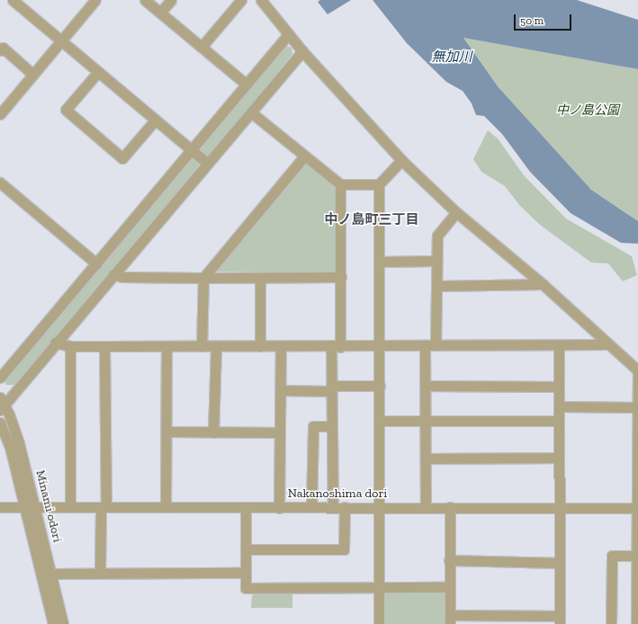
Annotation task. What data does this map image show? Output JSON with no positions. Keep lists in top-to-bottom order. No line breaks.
{"streets":{"street":["Nakanoshima dori","Minami odori"]},"crossings":[["Nakanoshima dori","Minami odori"]],"districts":["中ノ島町三丁目"],"water":["無加川"],"parks":["中ノ島公園"],"scale_bar":"50 m"}
